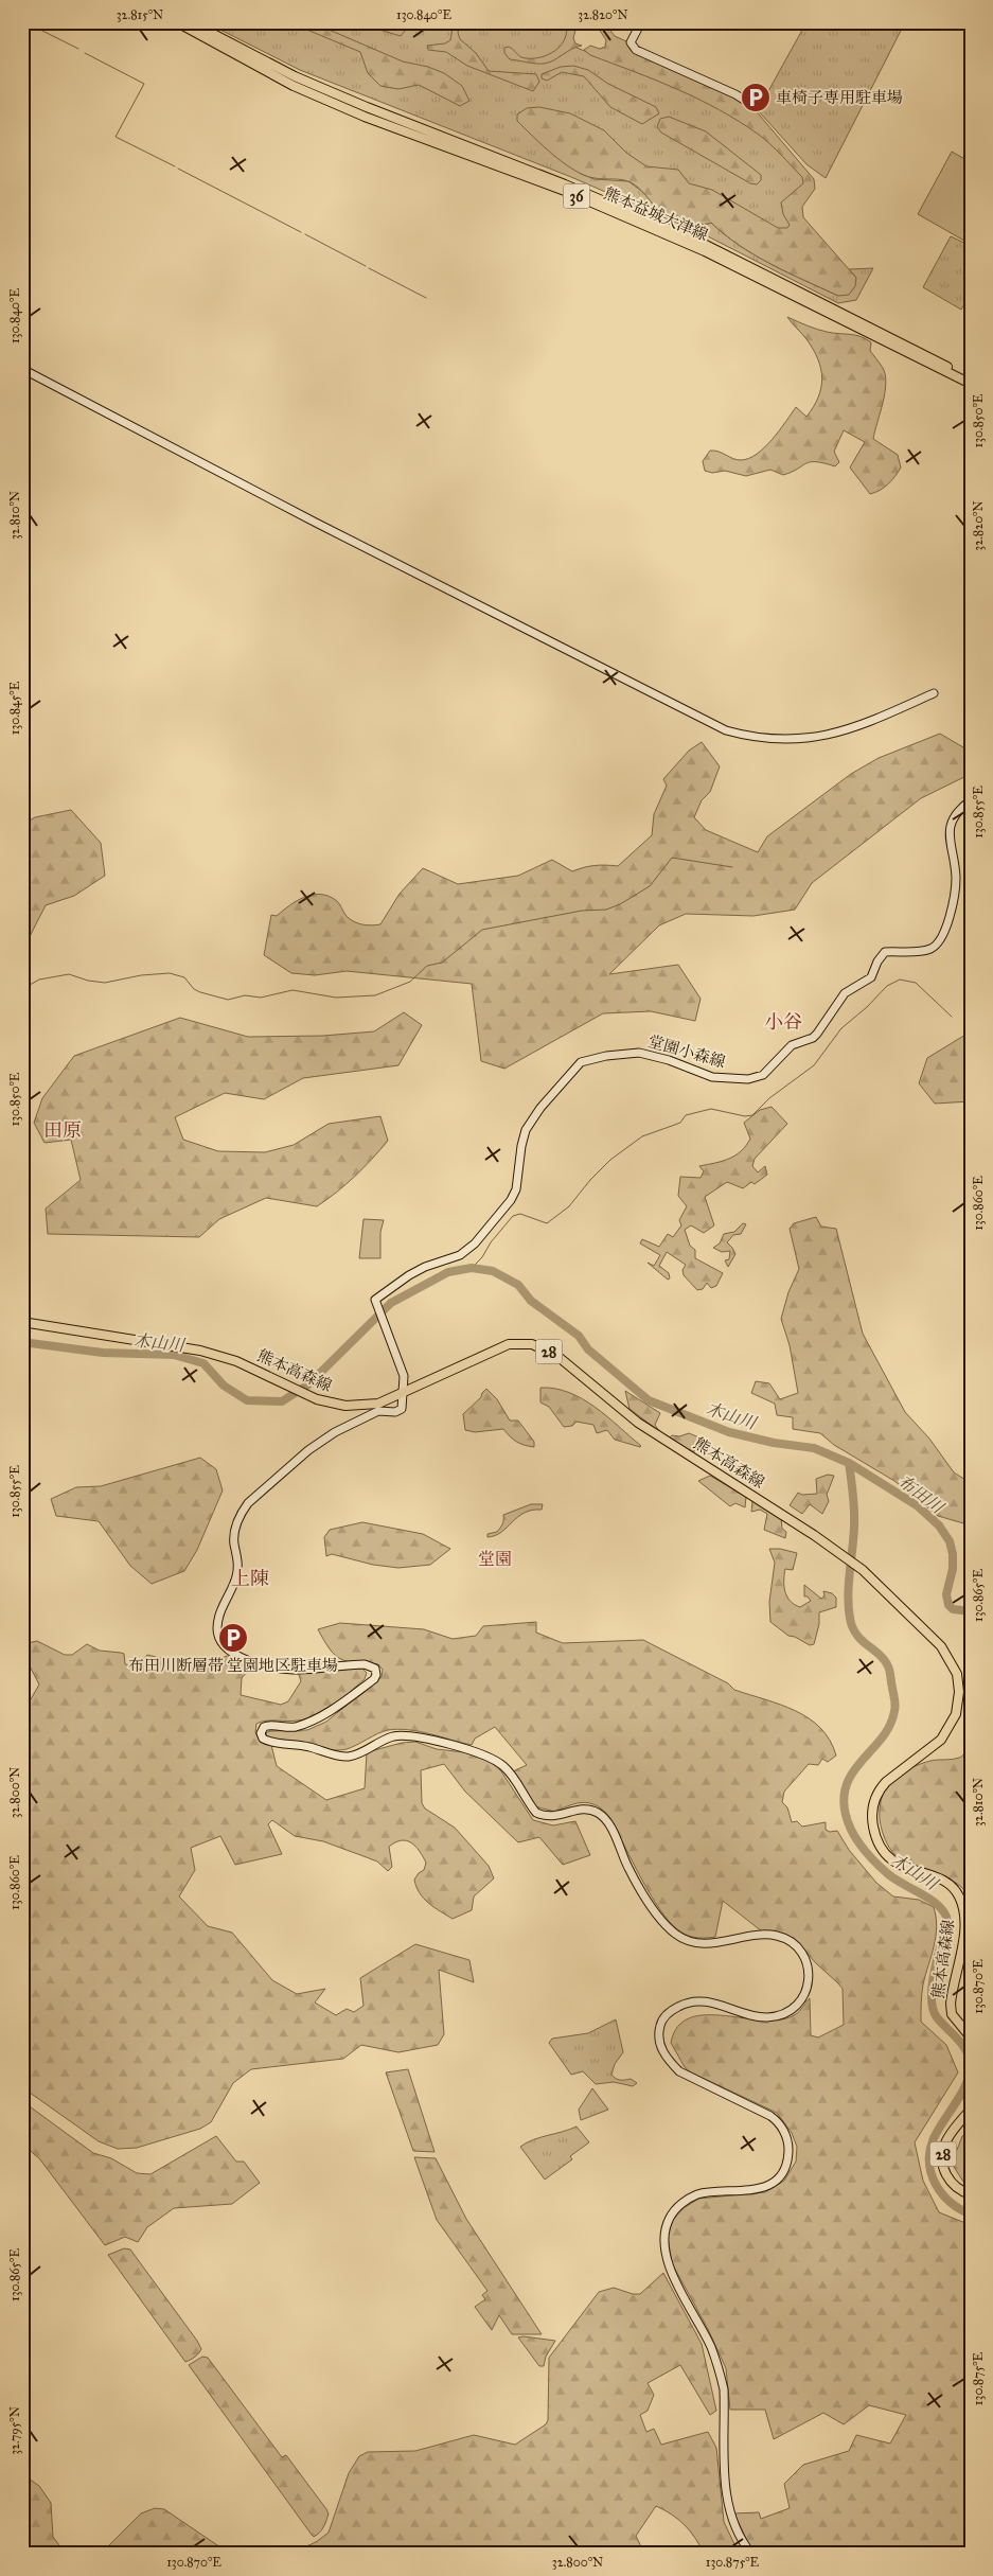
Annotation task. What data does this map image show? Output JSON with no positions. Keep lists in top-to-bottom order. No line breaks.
{"streets":{"main road":["36","熊本益城大津線","28","熊本高森線"],"street":["堂園小森線"]},"crossings":[["堂園小森線","熊本高森線"]],"districts":["小谷","田原","堂園","上陳"],"water":["木山川","布田川"],"places":{"parking":["車椅子専用駐車場","布田川断層帯 堂園地区駐車場"]},"coordinates":["32.815°N","130.840°E","32.820°N","130.850°E","32.810°N","130.845°E","130.855°E","130.860°E","130.865°E","32.800°N","130.870°E","130.875°E","32.795°N"]}
